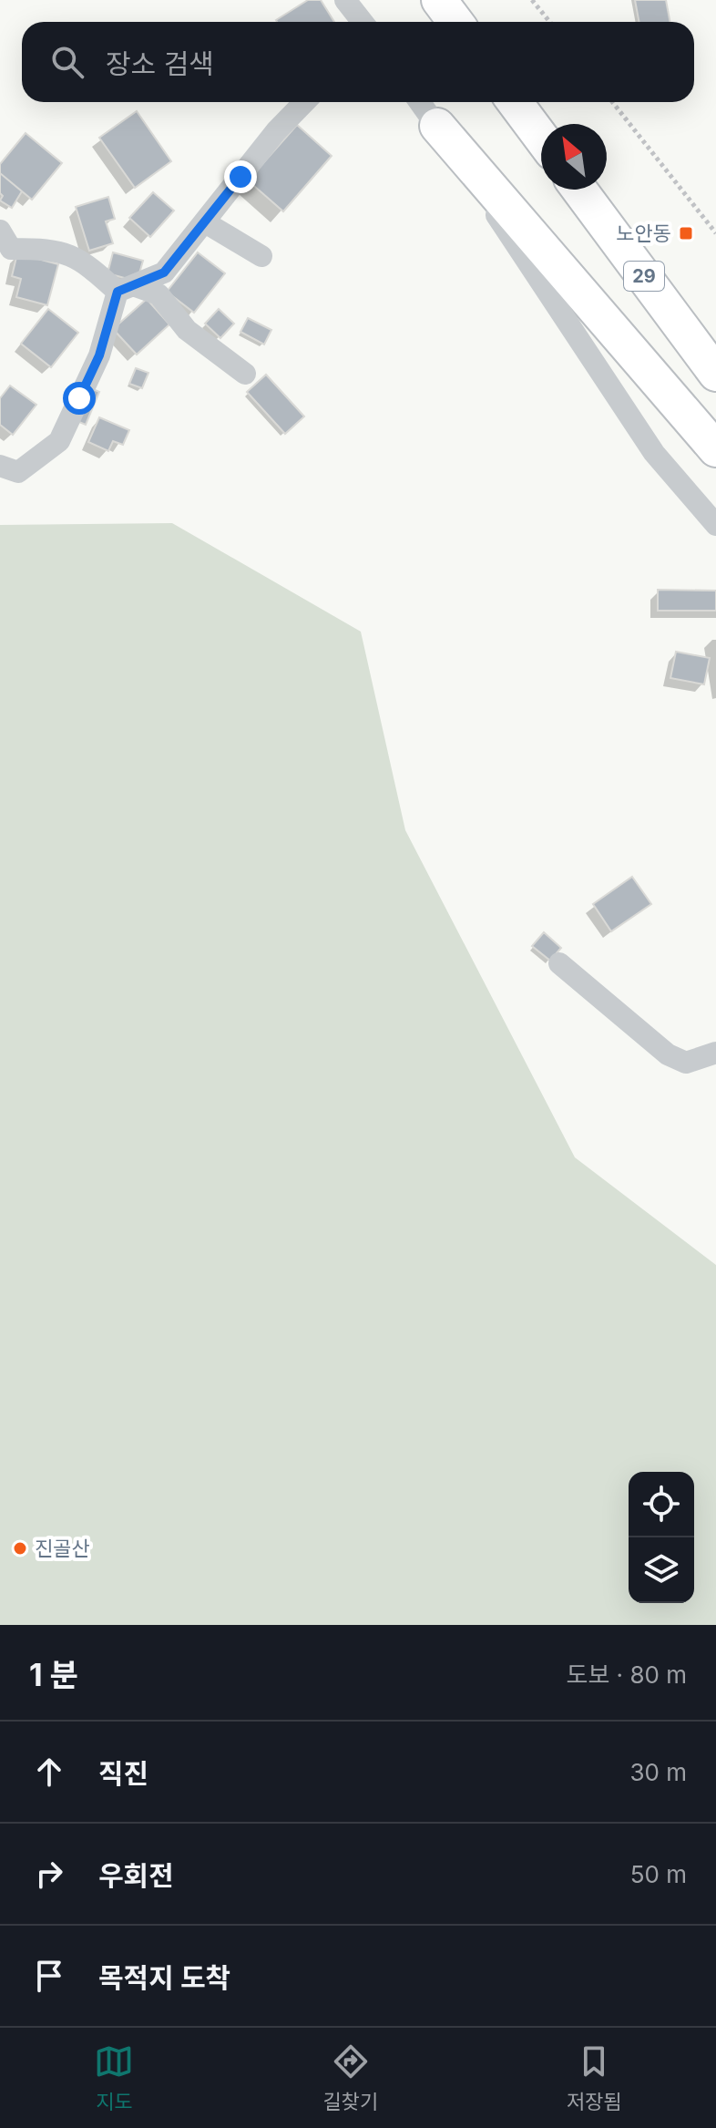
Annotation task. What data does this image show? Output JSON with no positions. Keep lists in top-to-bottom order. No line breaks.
{"streets":{"main road":["29"]},"places":{"transit":["노안동"],"other":["진골산"]},"north":"top left","page":{"search":"장소 검색","heading":["1 분","도보 · 80 m"],"list":[["직진","30 m"],["우회전","50 m"],"목적지 도착"],"nav":["지도","길찾기","저장됨"]}}
